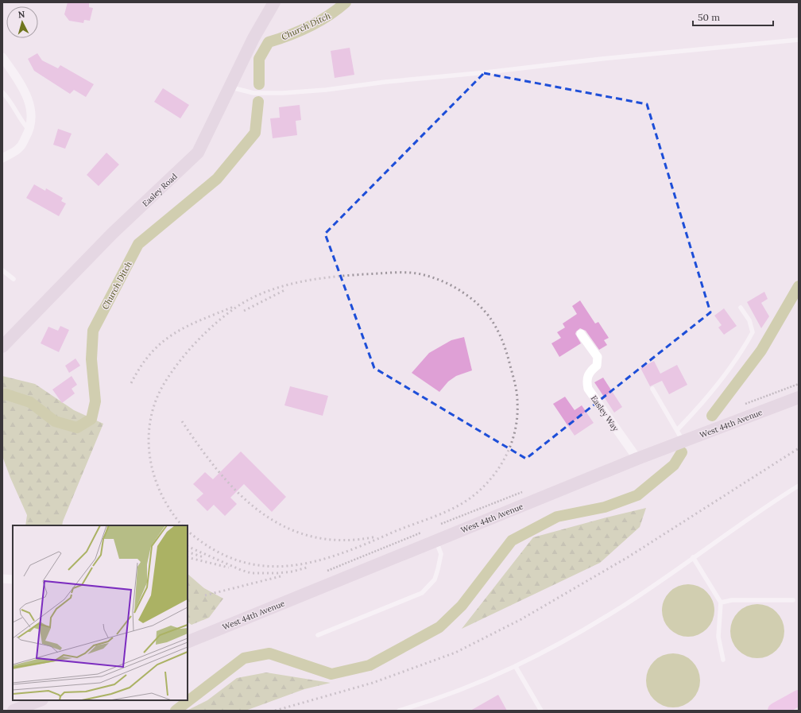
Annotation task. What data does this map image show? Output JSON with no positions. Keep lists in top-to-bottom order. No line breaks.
{"streets":{"street":["Easley Road","Easley Way","West 44th Avenue"]},"crossings":[["Easley Way","West 44th Avenue"]],"water":["Church Ditch"],"scale_bar":"50 m","north":"top"}
